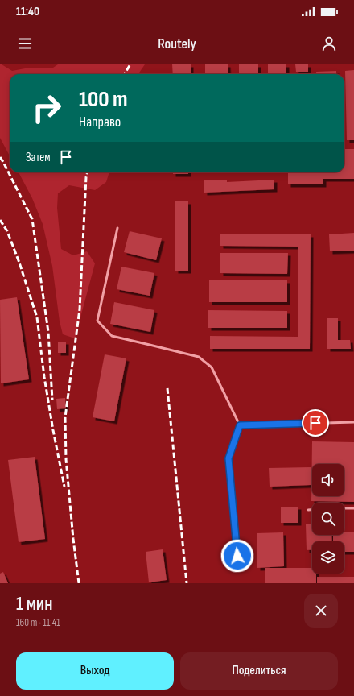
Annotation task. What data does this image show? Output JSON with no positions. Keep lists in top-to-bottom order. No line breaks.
{"page":{"status":"11:40","header":"Routely","turn":["100 m","Направо"],"then":"Затем","heading":["1 мин","160 m · 11:41"],"buttons":["Выход","Поделиться"]}}
